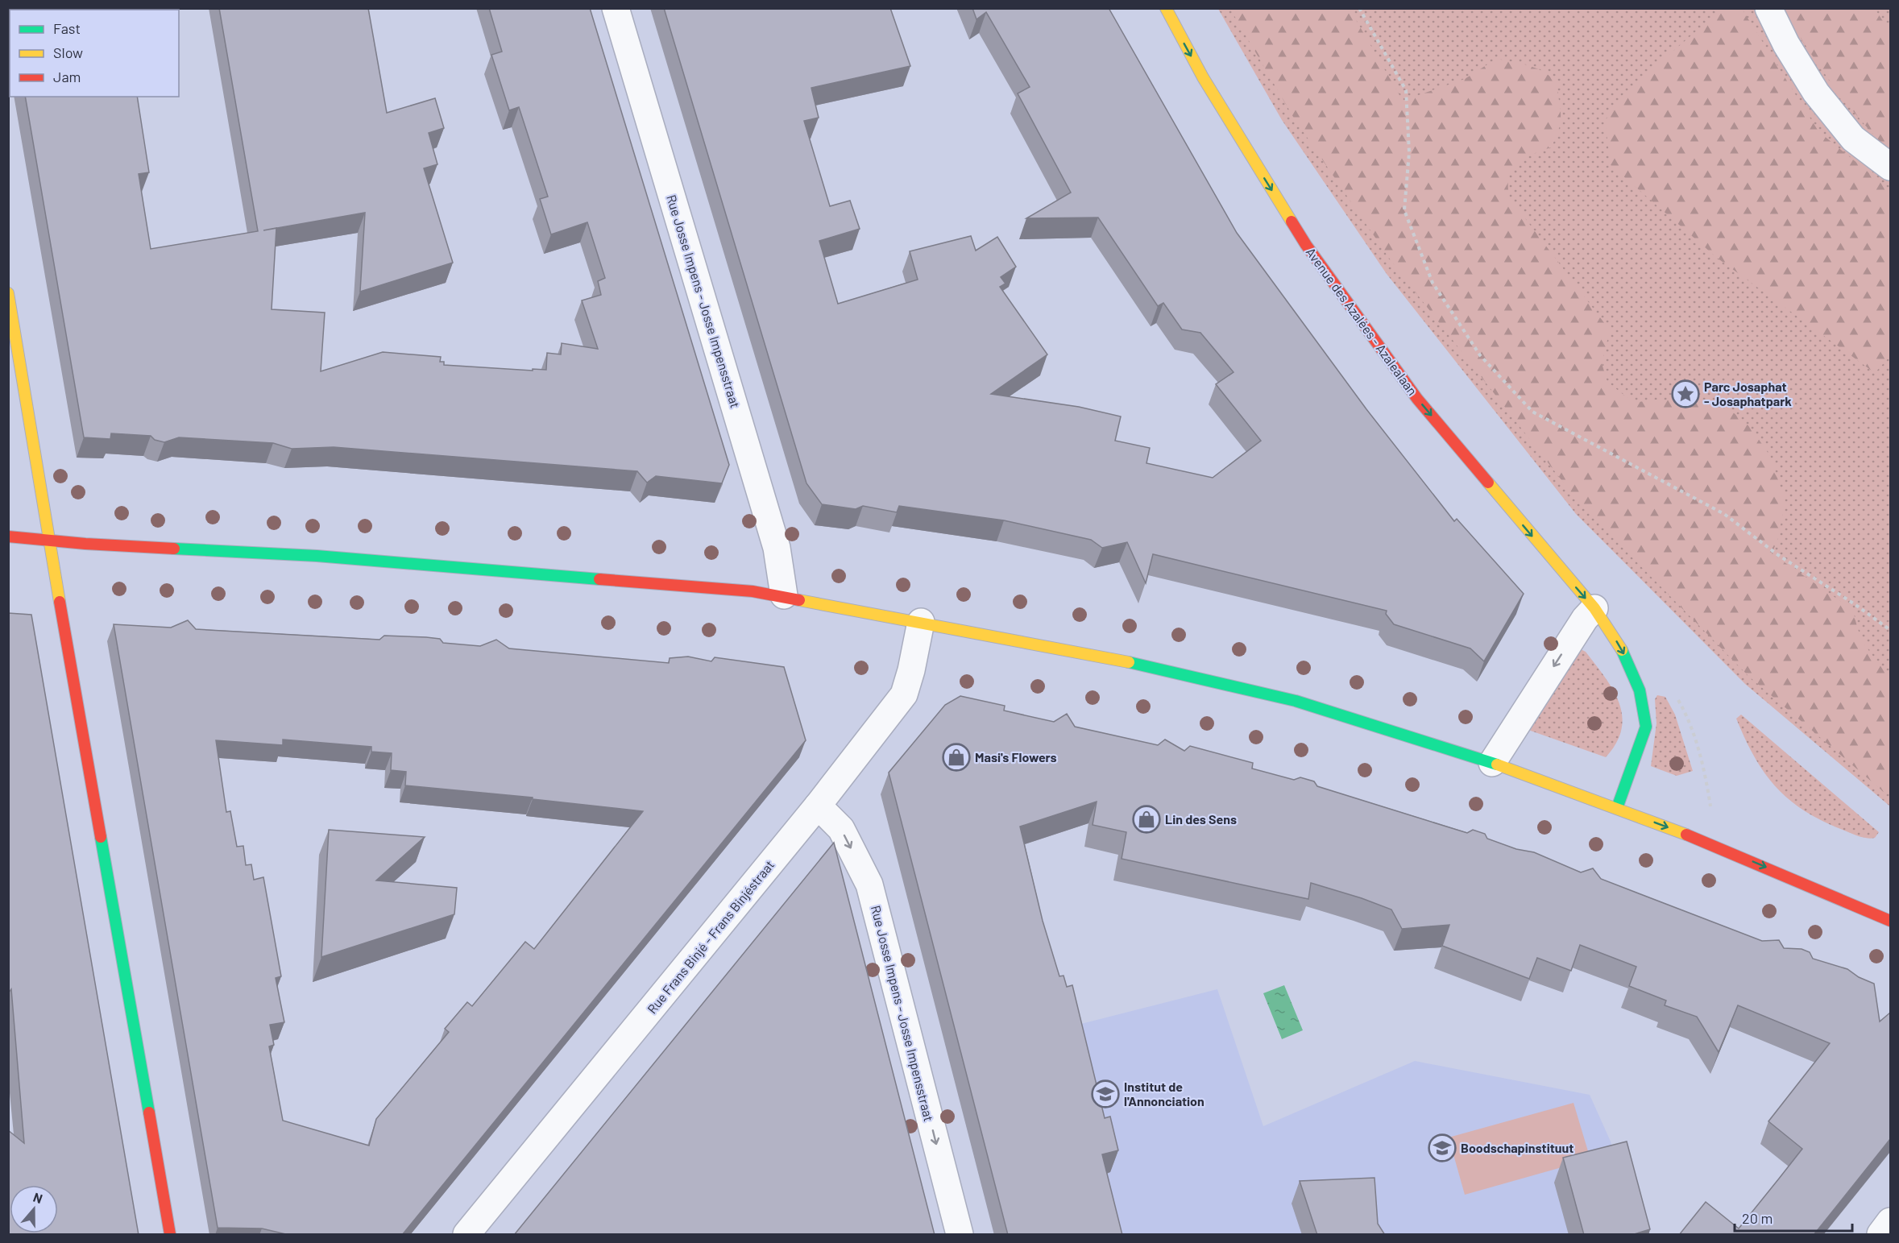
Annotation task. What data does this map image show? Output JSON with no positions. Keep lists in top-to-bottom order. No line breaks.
{"streets":{"street":["Rue Josse Impens - Josse Impensstraat","Avenue des Azalées - Azalealaan","Rue Frans Binjé - Frans Binjéstraat"]},"crossings":[["Rue Josse Impens - Josse Impensstraat","Rue Frans Binjé - Frans Binjéstraat"]],"one_way":["Rue Josse Impens - Josse Impensstraat","Avenue des Azalées - Azalealaan"],"places":{"place":["Parc Josaphat - Josaphatpark"],"shop":["Masi's Flowers","Lin des Sens"],"school or university":["Institut de l'Annonciation","Boodschapinstituut"]},"legend":["Fast","Slow","Jam"],"scale_bar":"20 m","north":"top"}
